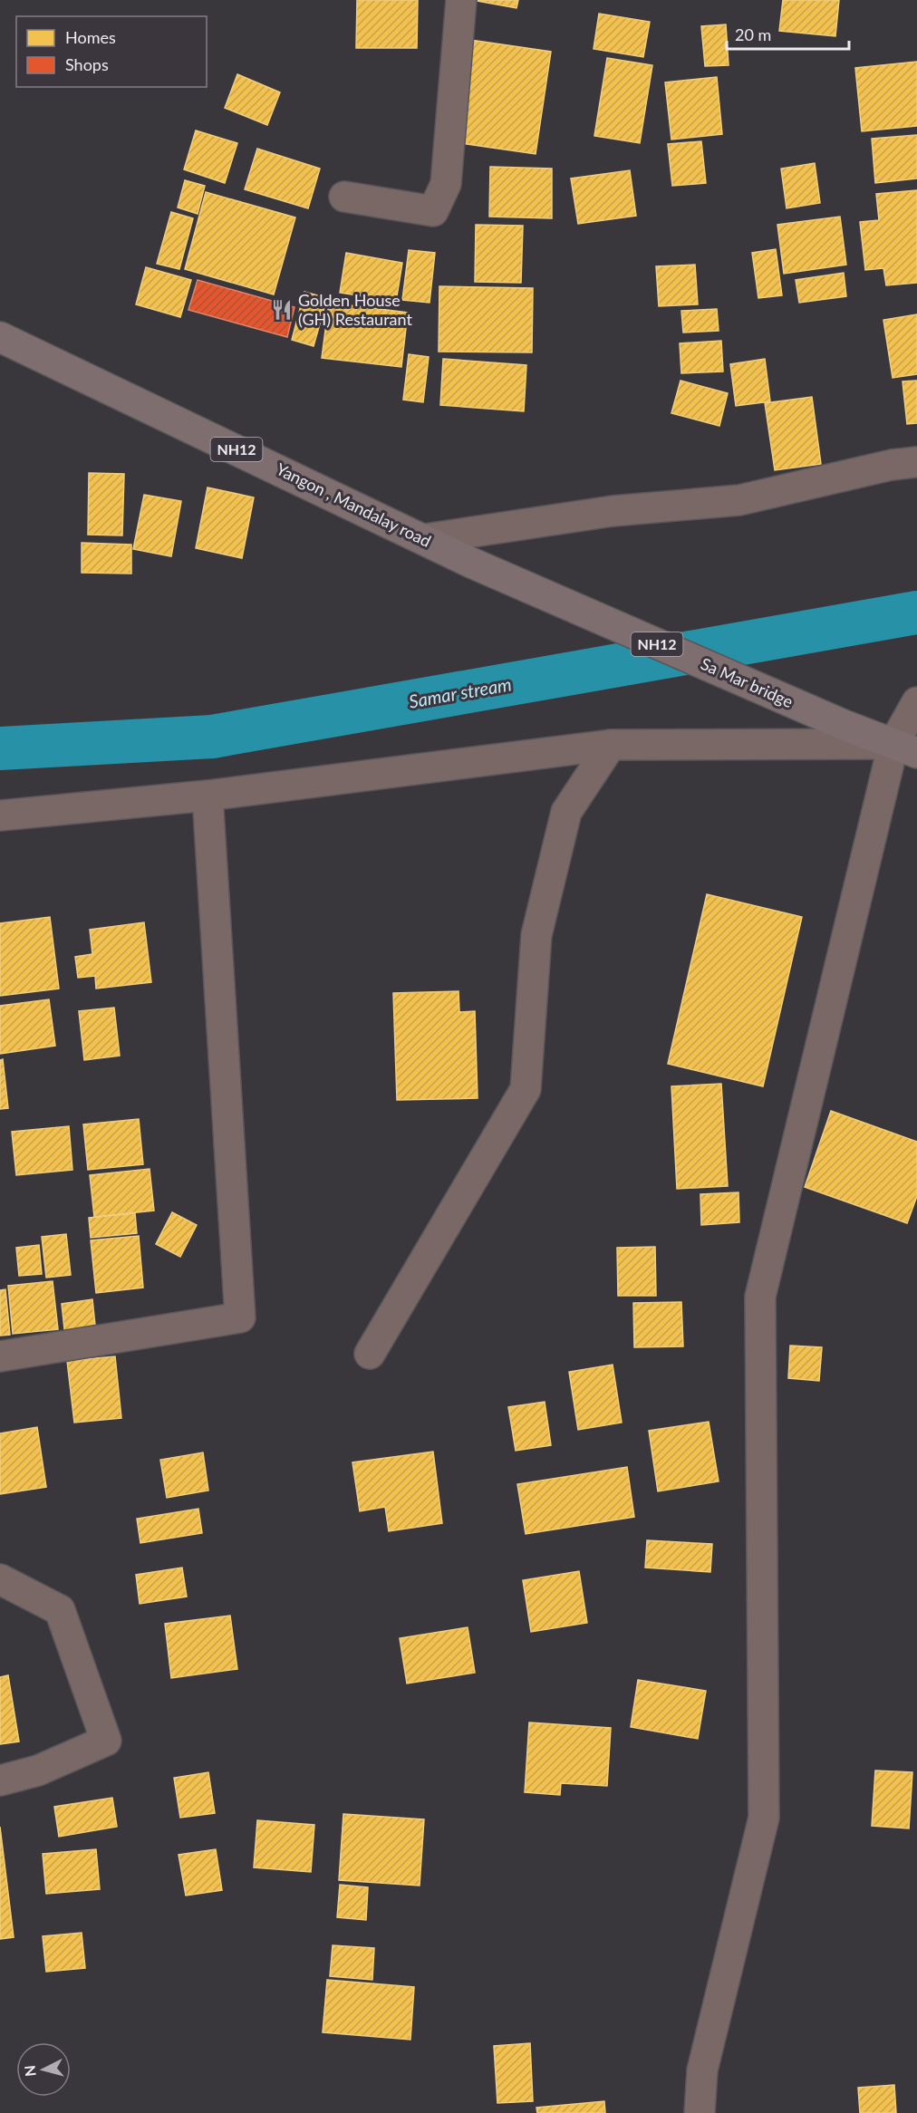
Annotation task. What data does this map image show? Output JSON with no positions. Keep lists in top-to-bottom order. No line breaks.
{"streets":{"highway":["NH12","Yangon , Mandalay road","Sa Mar bridge"]},"crossings":[["Yangon , Mandalay road","Sa Mar bridge"]],"water":["Samar stream"],"places":{"restaurant":["Golden House (GH) Restaurant"]},"legend":["Homes","Shops"],"scale_bar":"20 m","north":"left"}
